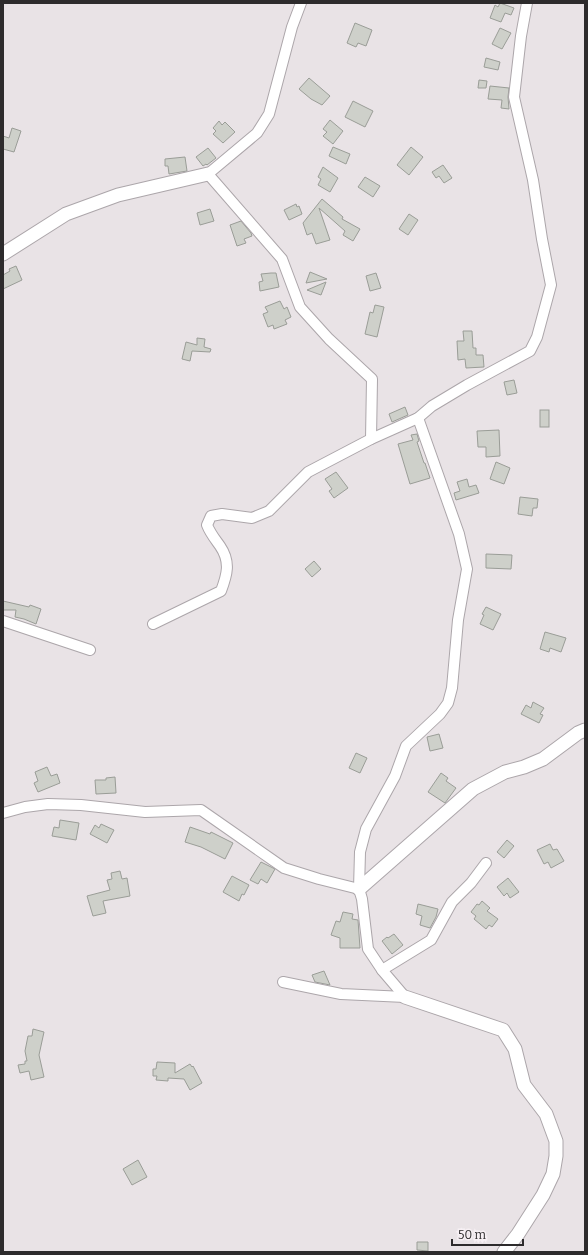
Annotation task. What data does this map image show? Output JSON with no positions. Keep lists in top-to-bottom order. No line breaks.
{"scale_bar":"50 m"}
